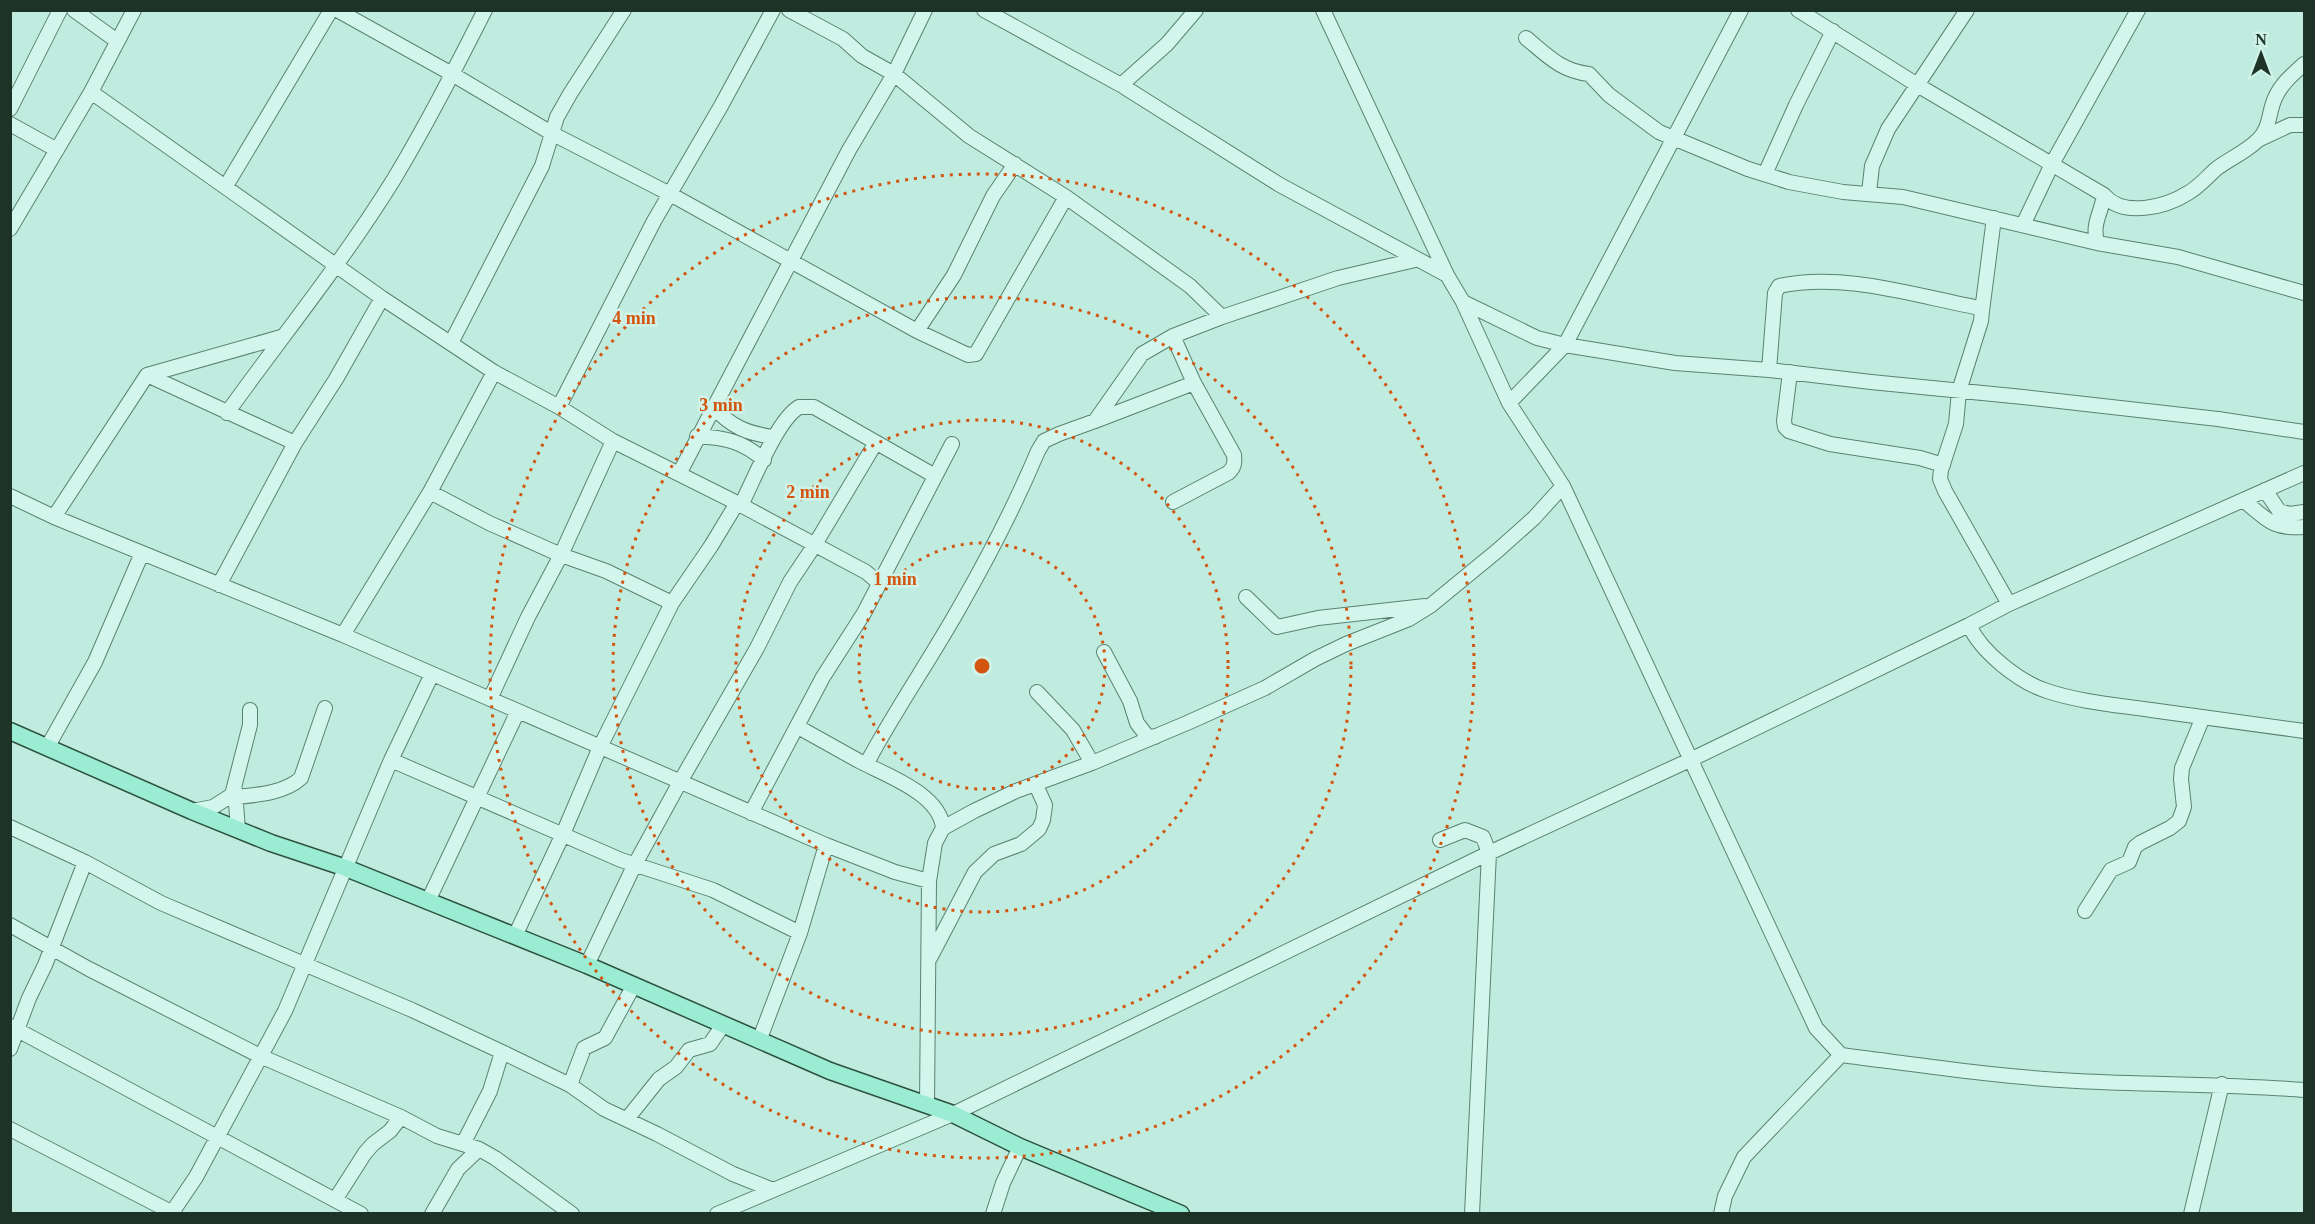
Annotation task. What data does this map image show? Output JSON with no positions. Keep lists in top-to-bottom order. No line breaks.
{"north":"top","rings":["4 min","3 min","2 min","1 min"]}
